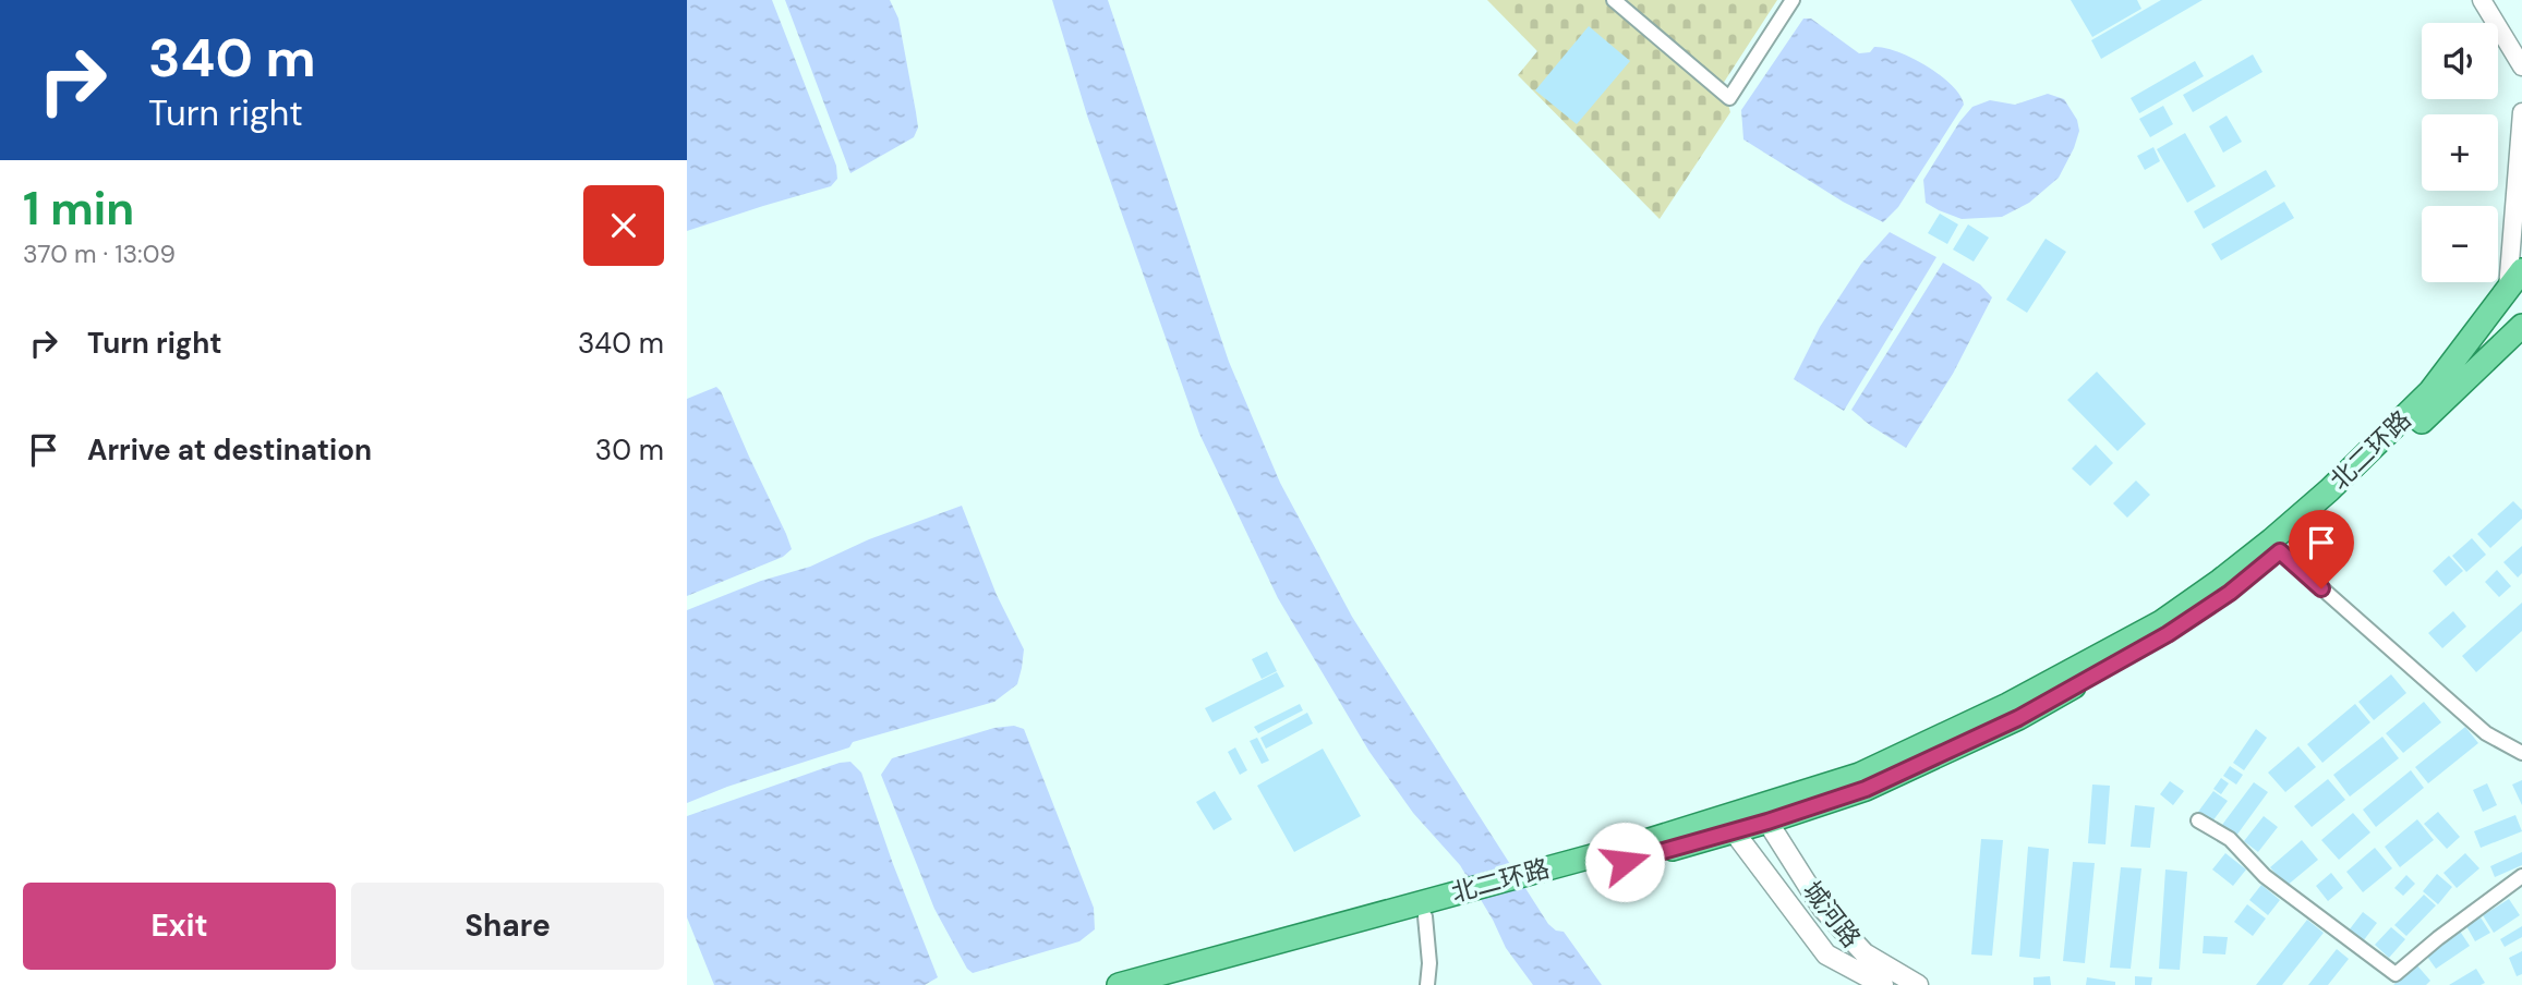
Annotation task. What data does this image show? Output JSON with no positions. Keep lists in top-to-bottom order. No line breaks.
{"streets":{"main road":["北二环路","城河路"]},"crossings":[["北二环路","城河路"]],"page":{"turn":["340 m","Turn right"],"map_buttons":["+","−"],"heading":["1 min","370 m · 13:09"],"list":[{"name":"Turn right","value":"340 m"},{"name":"Arrive at destination","value":"30 m"}],"buttons":["Exit","Share"]}}
